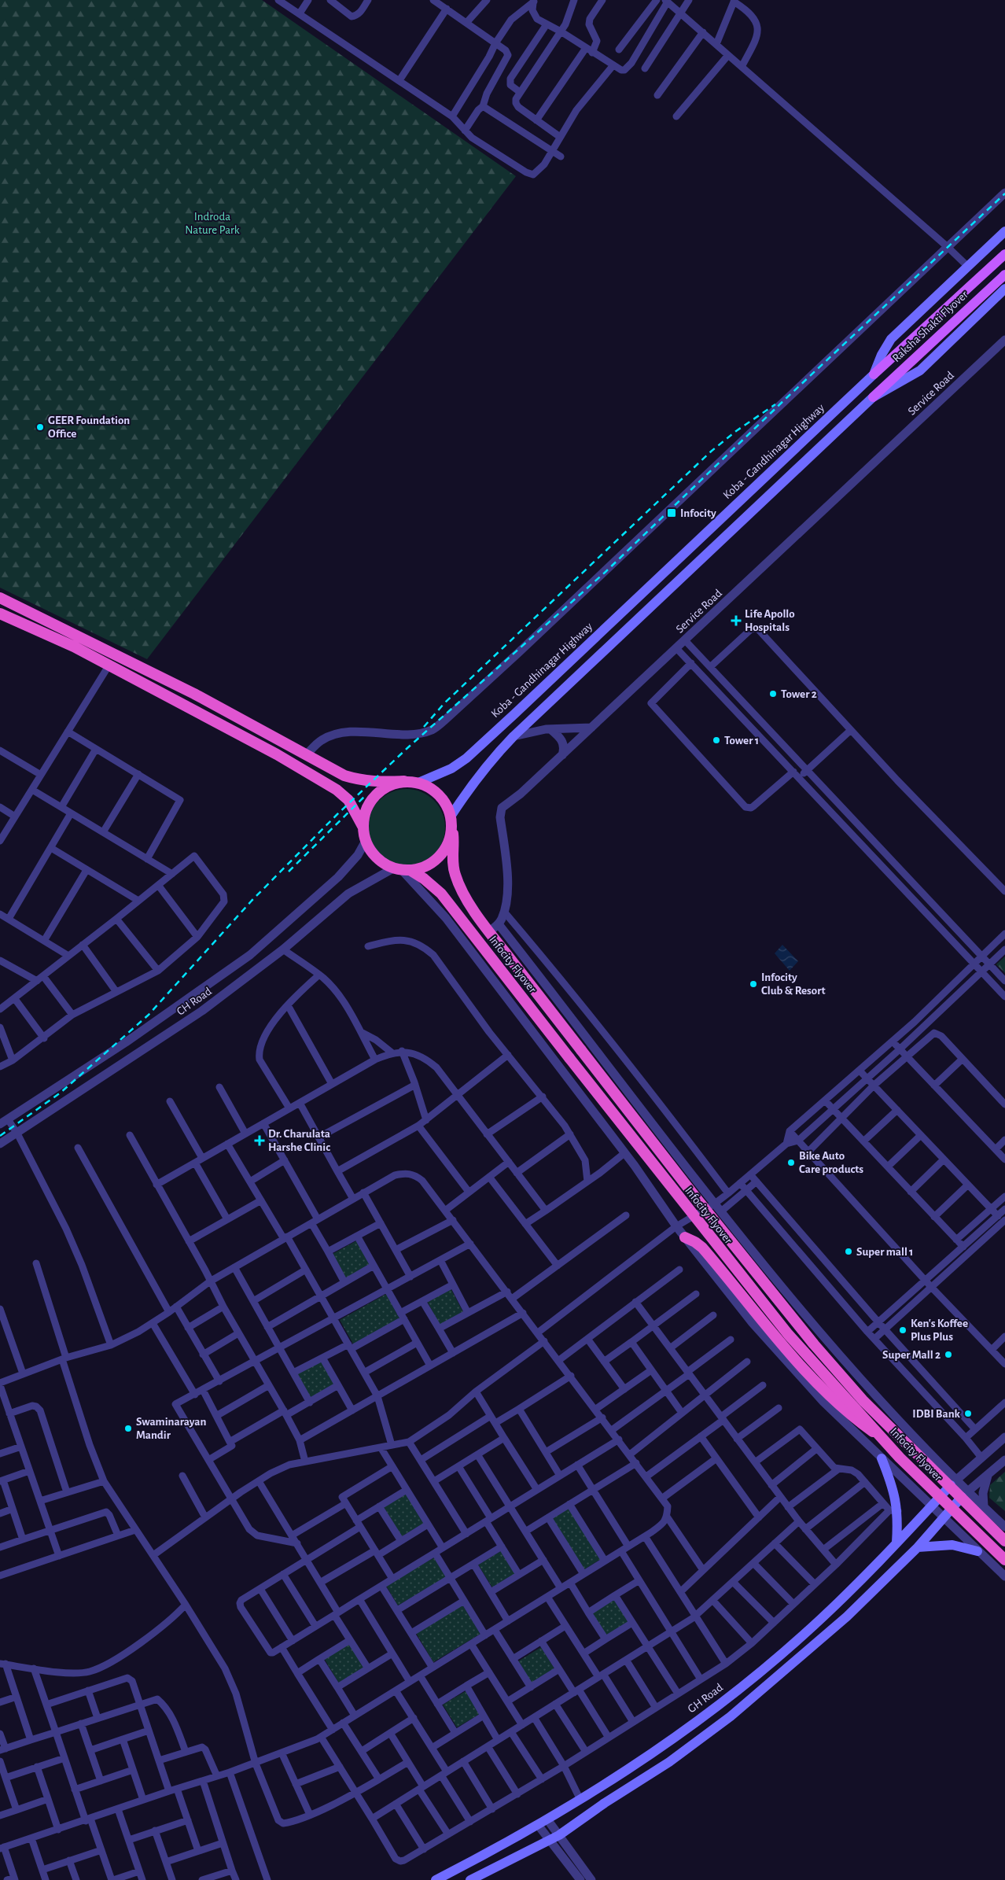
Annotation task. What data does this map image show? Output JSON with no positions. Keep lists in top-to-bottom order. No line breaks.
{"streets":{"highway":["Infocity Flyover"],"main road":["Raksha Shakti Flyover","Koba - Gandhinagar Highway","GH Road"],"street":["Service Road","CH Road"]},"crossings":[["Raksha Shakti Flyover","Koba - Gandhinagar Highway"],["Service Road","Infocity Flyover"],["Koba - Gandhinagar Highway","Infocity Flyover"],["Koba - Gandhinagar Highway","CH Road"],["Infocity Flyover","CH Road"]],"parks":["Indroda Nature Park"],"places":{"other":["GEER Foundation Office","Tower 2","Tower 1","Infocity Club & Resort","Bike Auto Care products","Super mall 1","Ken's Koffee Plus Plus","Super Mall 2","IDBI Bank","Swaminarayan Mandir"],"transit":["Infocity"],"health":["Life Apollo Hospitals","Dr. Charulata Harshe Clinic"]}}
